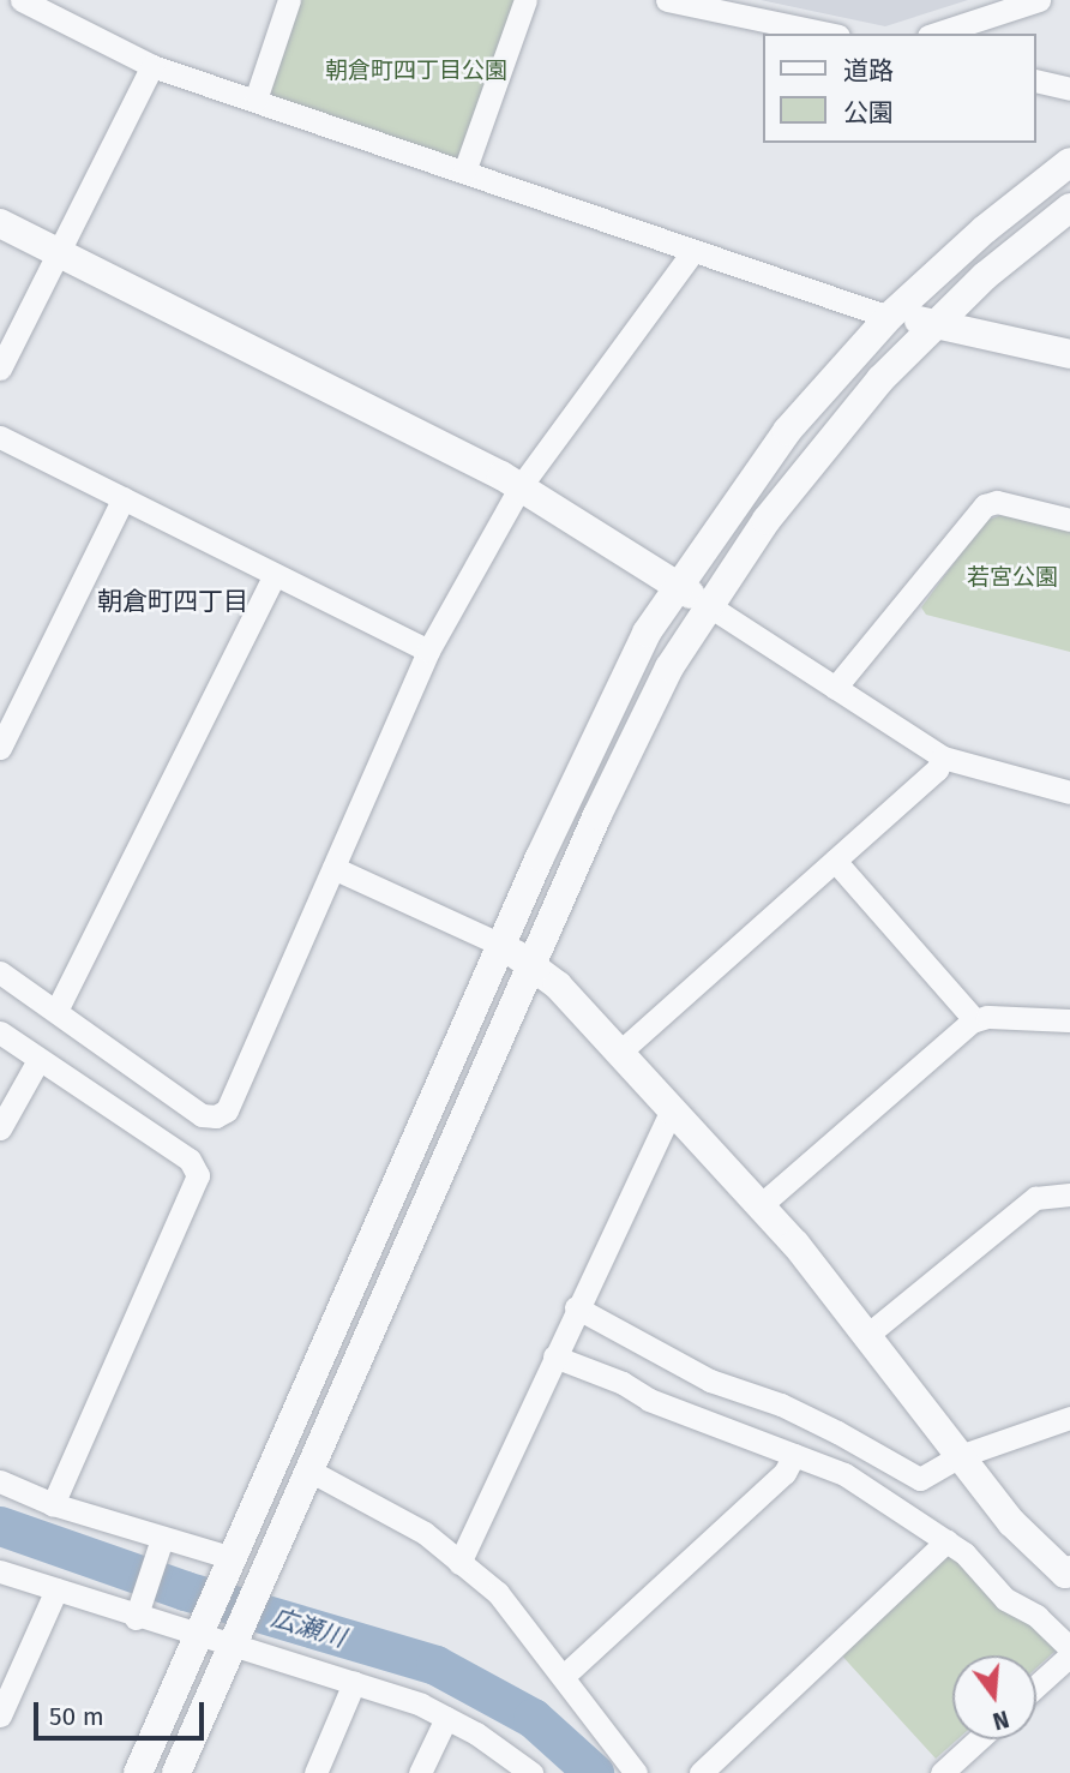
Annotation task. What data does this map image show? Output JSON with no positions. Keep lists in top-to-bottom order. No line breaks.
{"districts":["朝倉町四丁目"],"water":["広瀬川"],"parks":["朝倉町四丁目公園","若宮公園"],"legend":["道路","公園"],"scale_bar":"50 m","north":"bottom"}
